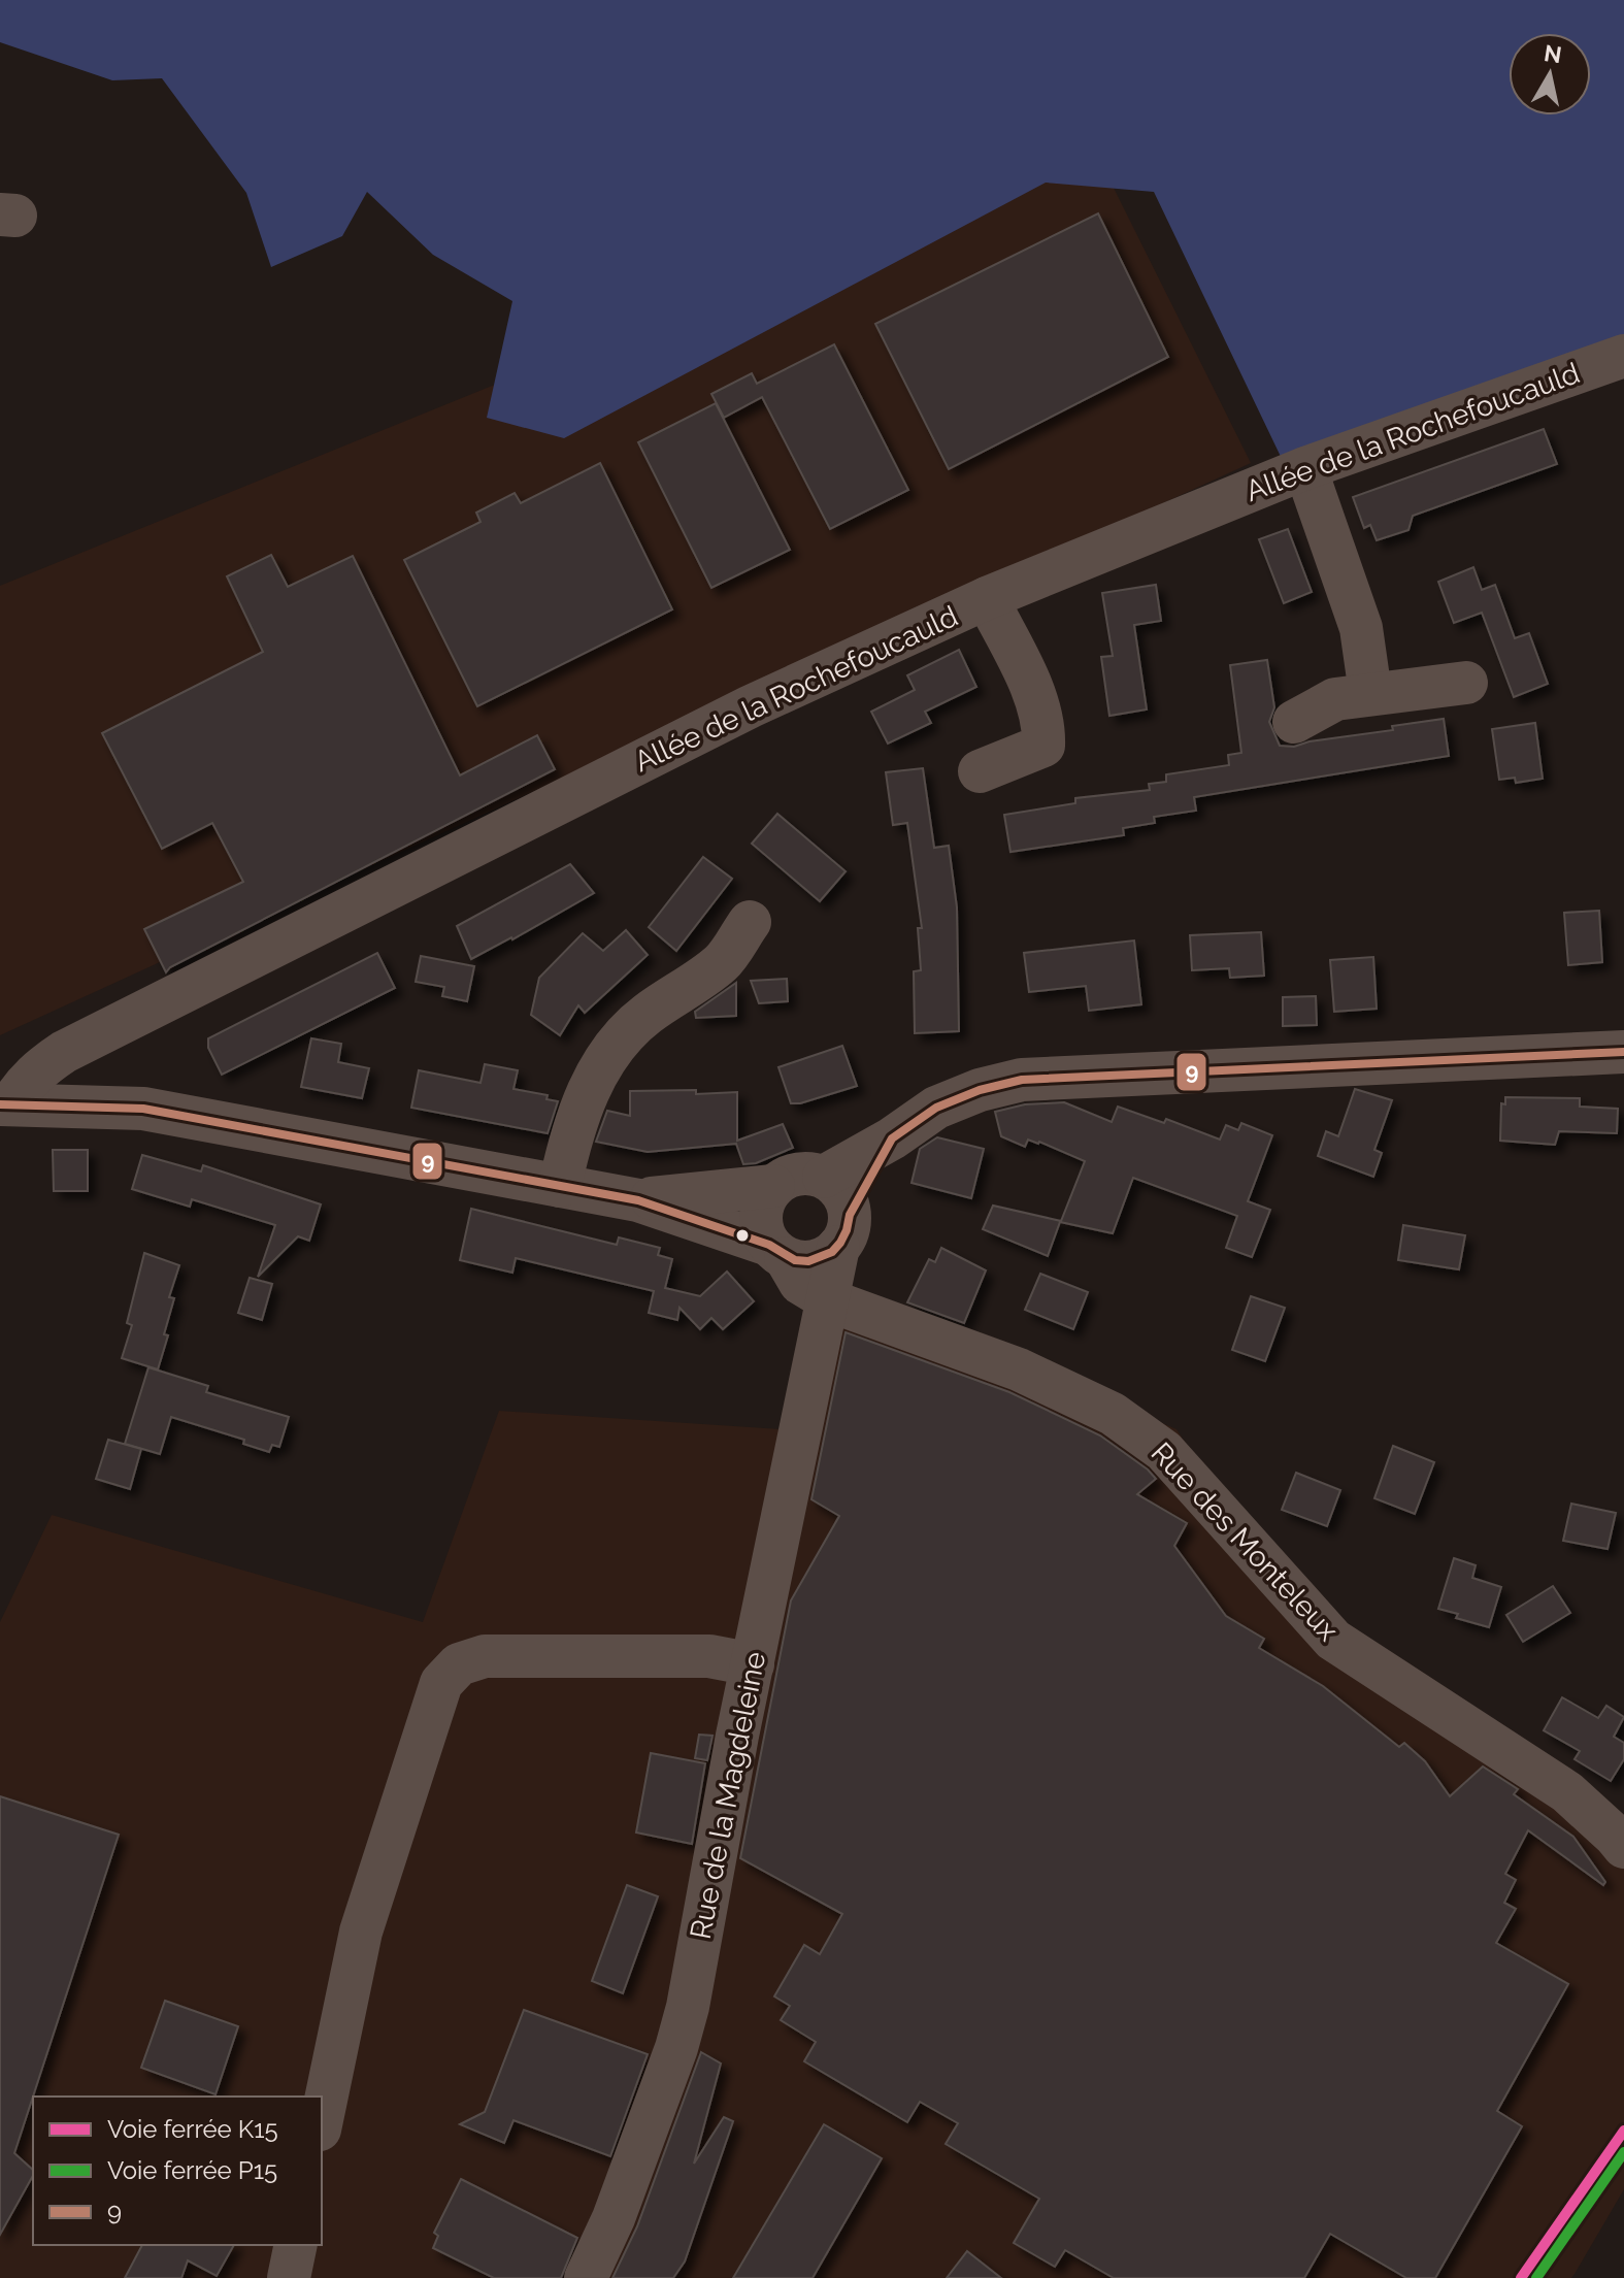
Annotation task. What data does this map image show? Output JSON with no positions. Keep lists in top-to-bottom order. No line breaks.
{"streets":{"street":["Allée de la Rochefoucauld","Rue des Monteleux","Rue de la Magdeleine"]},"crossings":[["Rue des Monteleux","Rue de la Magdeleine"]],"lines":["transit line 9","rail line K15","rail line P15"],"legend":["Voie ferrée K15","Voie ferrée P15","9"],"north":"top"}
